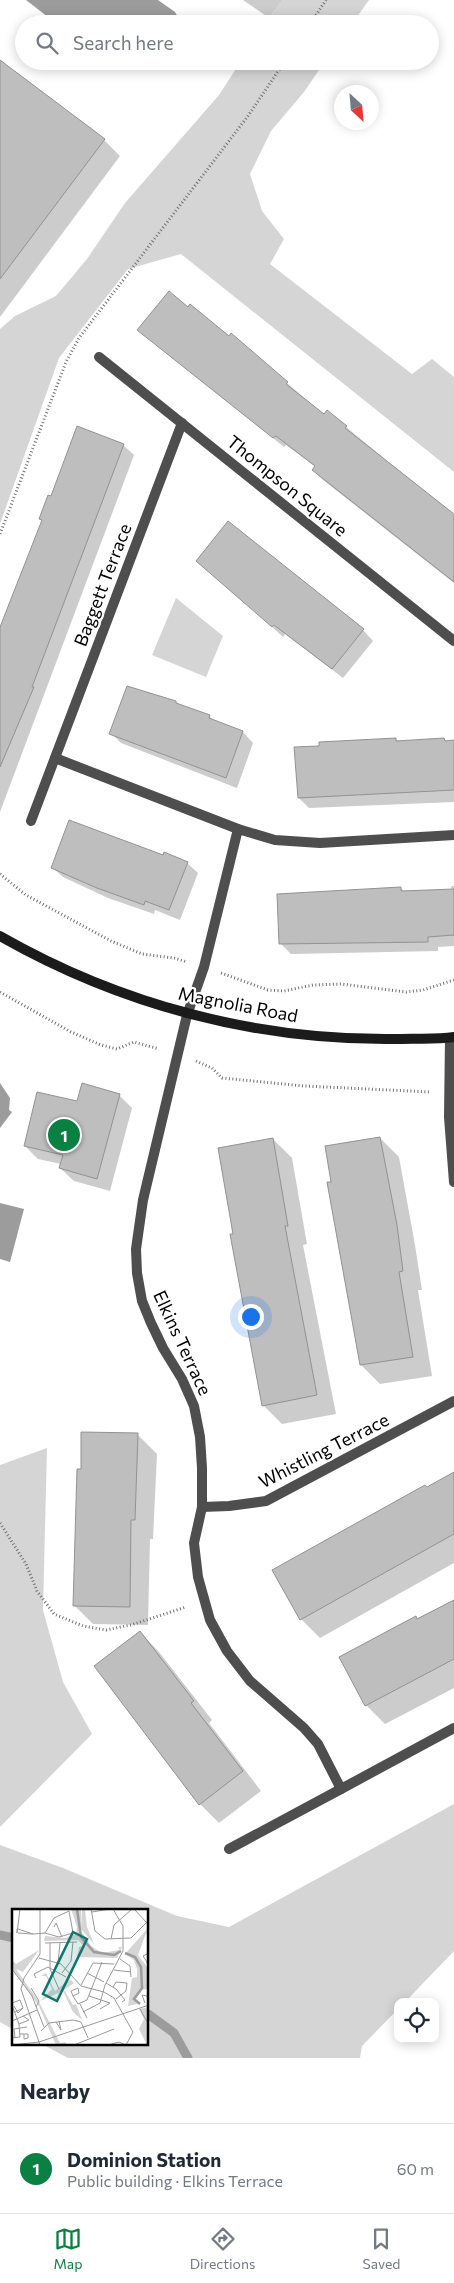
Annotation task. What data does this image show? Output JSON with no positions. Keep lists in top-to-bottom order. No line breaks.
{"streets":{"street":["Thompson Square","Baggett Terrace","Magnolia Road","Elkins Terrace","Whistling Terrace"]},"crossings":[["Thompson Square","Baggett Terrace"],["Magnolia Road","Elkins Terrace"],["Elkins Terrace","Whistling Terrace"]],"north":"bottom right","page":{"search":"Search here","pins":"1","heading":"Nearby","list":[{"mark":"1","name":"Dominion Station","note":"Public building · Elkins Terrace","value":"60 m"}],"nav":["Map","Directions","Saved"]}}
